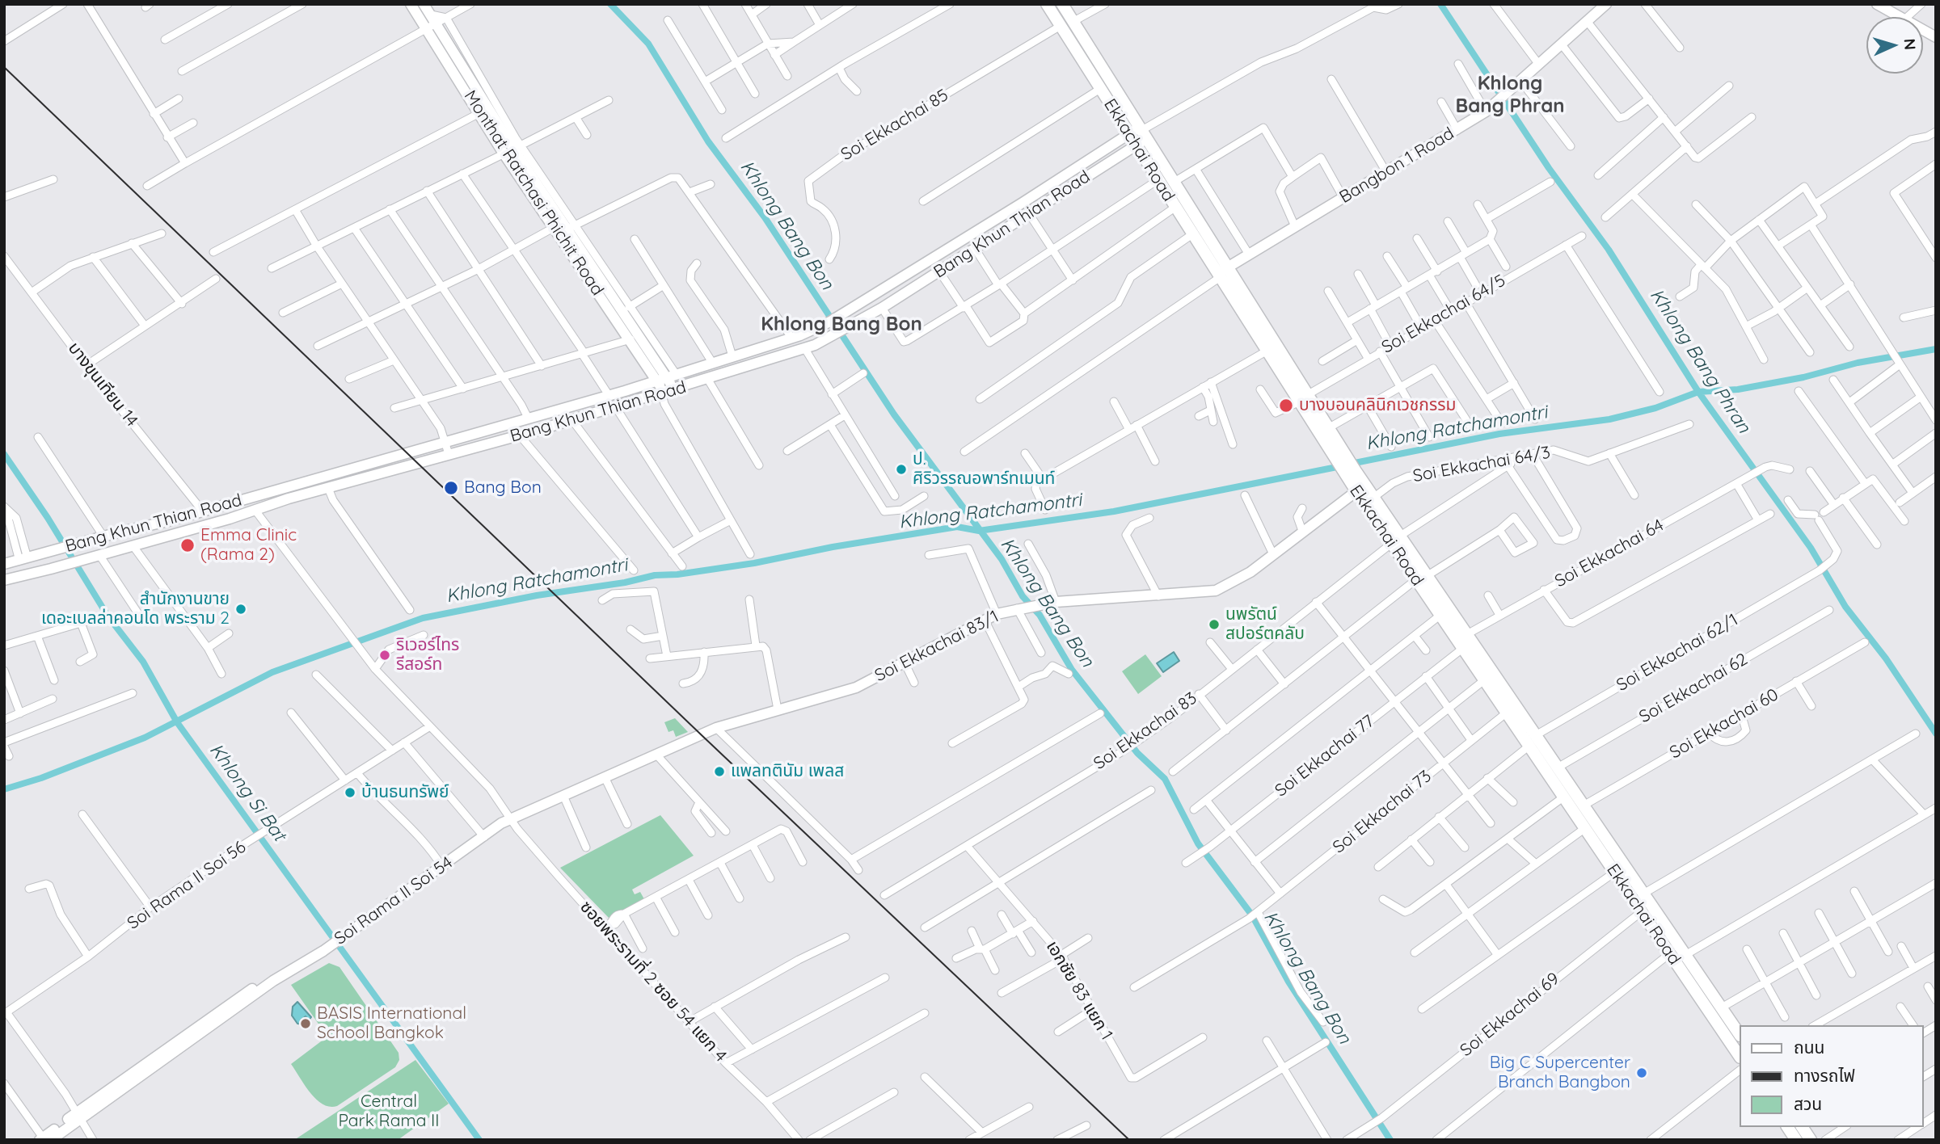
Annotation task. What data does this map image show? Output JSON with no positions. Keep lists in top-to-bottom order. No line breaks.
{"streets":{"main road":["Ekkachai Road","Bangbon 1 Road","Monthat Ratchasi Phichit Road","Bang Khun Thian Road","Soi Ekkachai 83/1","Soi Rama II Soi 54"],"street":["Soi Ekkachai 85","Soi Ekkachai 64/5","บางขุนเทียน 14","Soi Ekkachai 64/3","Soi Ekkachai 64","Soi Ekkachai 62/1","Soi Ekkachai 62","Soi Ekkachai 60","Soi Ekkachai 83","Soi Ekkachai 77","Soi Ekkachai 73","Soi Rama II Soi 56","ซอยพระรามที่ 2 ซอย 54 แยก 4","เอกชัย 83 แยก 1","Soi Ekkachai 69"]},"crossings":[["Soi Ekkachai 85","Ekkachai Road"],["Ekkachai Road","Bangbon 1 Road"],["Ekkachai Road","Bang Khun Thian Road"],["Ekkachai Road","Soi Ekkachai 64/5"],["Ekkachai Road","Soi Ekkachai 64/3"],["Ekkachai Road","Soi Ekkachai 64"],["Ekkachai Road","Soi Ekkachai 83/1"],["Ekkachai Road","Soi Ekkachai 62/1"],["Ekkachai Road","Soi Ekkachai 62"],["Ekkachai Road","Soi Ekkachai 60"],["Ekkachai Road","Soi Ekkachai 83"],["Ekkachai Road","Soi Ekkachai 77"],["Ekkachai Road","Soi Ekkachai 73"],["Ekkachai Road","Soi Ekkachai 69"],["Monthat Ratchasi Phichit Road","Bang Khun Thian Road"],["Bang Khun Thian Road","บางขุนเทียน 14"],["Bang Khun Thian Road","ซอยพระรามที่ 2 ซอย 54 แยก 4"],["Soi Ekkachai 64/3","Soi Ekkachai 83"],["Soi Ekkachai 83/1","Soi Rama II Soi 54"],["Soi Ekkachai 83/1","ซอยพระรามที่ 2 ซอย 54 แยก 4"],["Soi Ekkachai 83","เอกชัย 83 แยก 1"],["Soi Rama II Soi 56","ซอยพระรามที่ 2 ซอย 54 แยก 4"],["Soi Rama II Soi 54","ซอยพระรามที่ 2 ซอย 54 แยก 4"]],"districts":["Khlong Bang Phran","Khlong Bang Bon"],"water":["Khlong Bang Bon","Khlong Bang Phran","Khlong Ratchamontri","Khlong Si Bat"],"parks":["Central Park Rama II"],"places":["บางบอนคลินิกเวชกรรม","ป. ศิริวรรณอพาร์ทเมนท์","Bang Bon","Emma Clinic (Rama 2)","สำนักงานขาย เดอะเบลล่าคอนโด พระราม 2","นพรัตน์ สปอร์ตคลับ","ริเวอร์ไทร รีสอร์ท","แพลทตินัม เพลส","บ้านธนทรัพย์","BASIS International School Bangkok","Big C Supercenter Branch Bangbon"],"legend":["ถนน","ทางรถไฟ","สวน"],"north":"right"}
